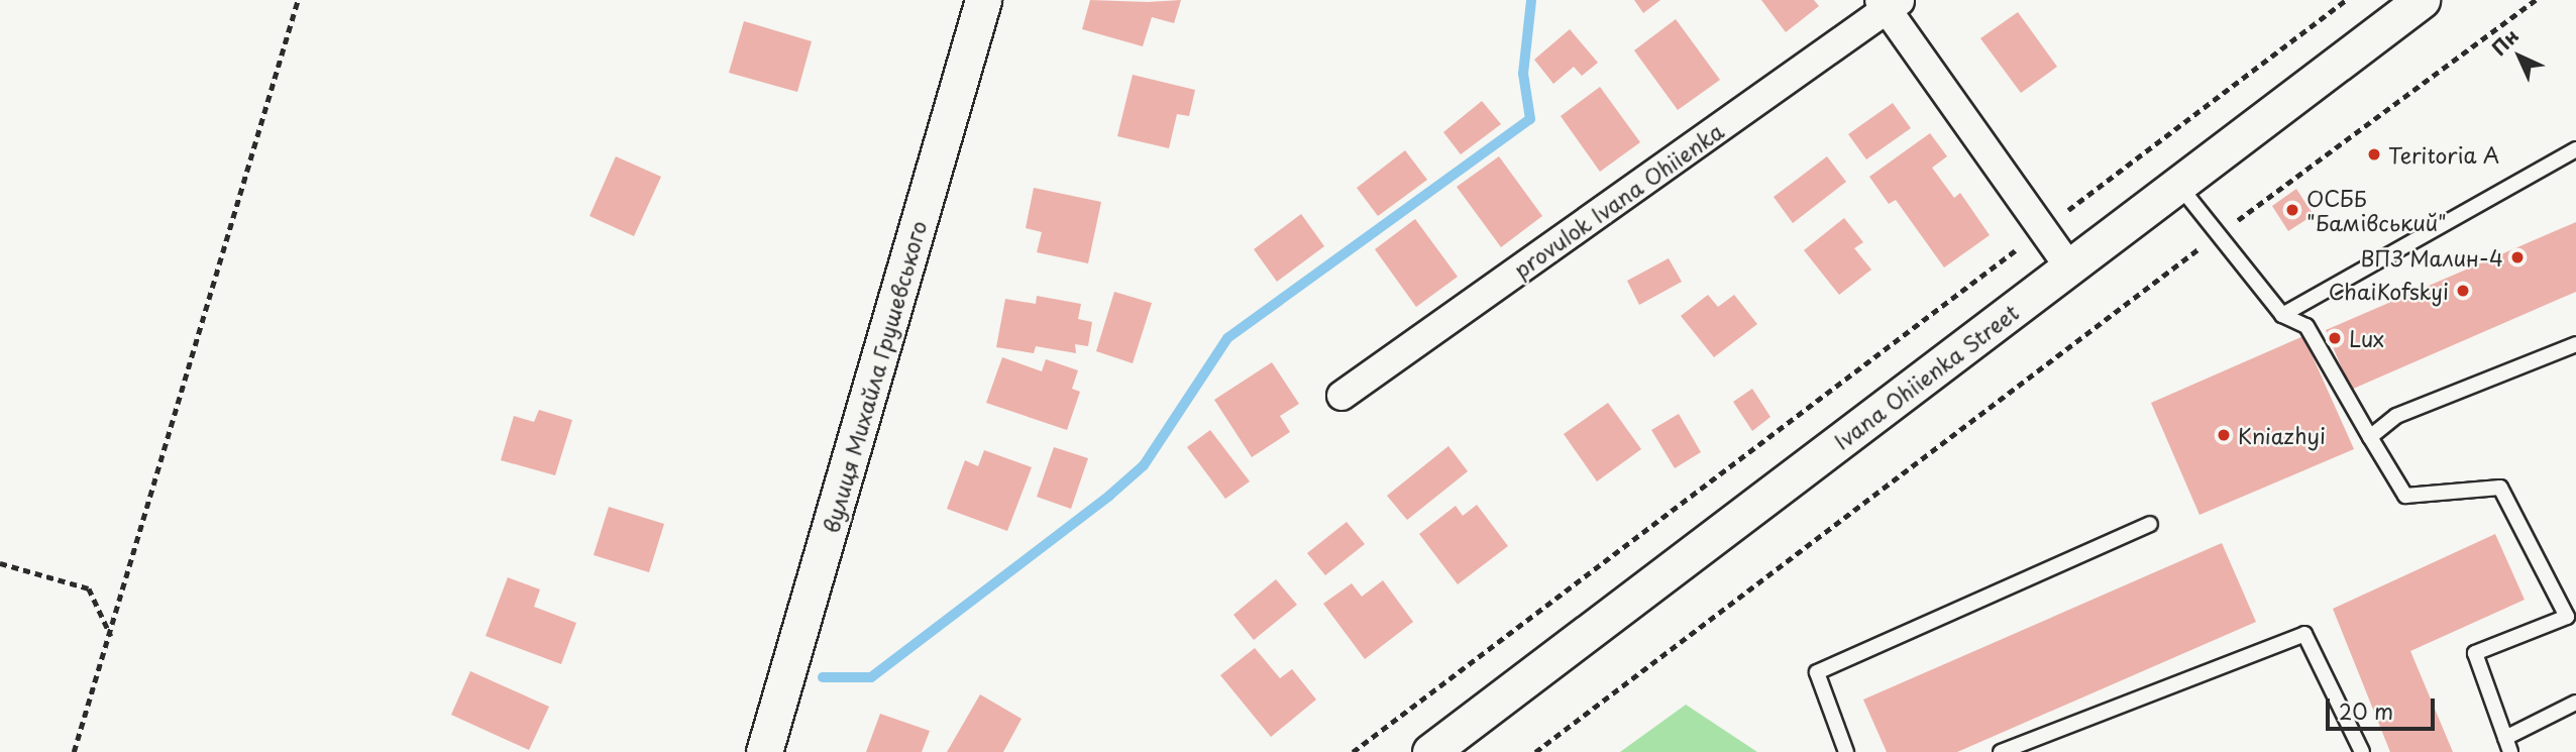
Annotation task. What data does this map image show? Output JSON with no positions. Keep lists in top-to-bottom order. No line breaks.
{"streets":{"street":["provulok Ivana Ohiienka","вулиця Михайла Грушевського","Ivana Ohiienka Street"]},"places":["Teritoria A","ОСББ \"Бамівський\"","ВПЗ Малин-4","ChaiKofskyi","Lux","Kniazhyi"],"scale_bar":"20 m","north":"top left"}
